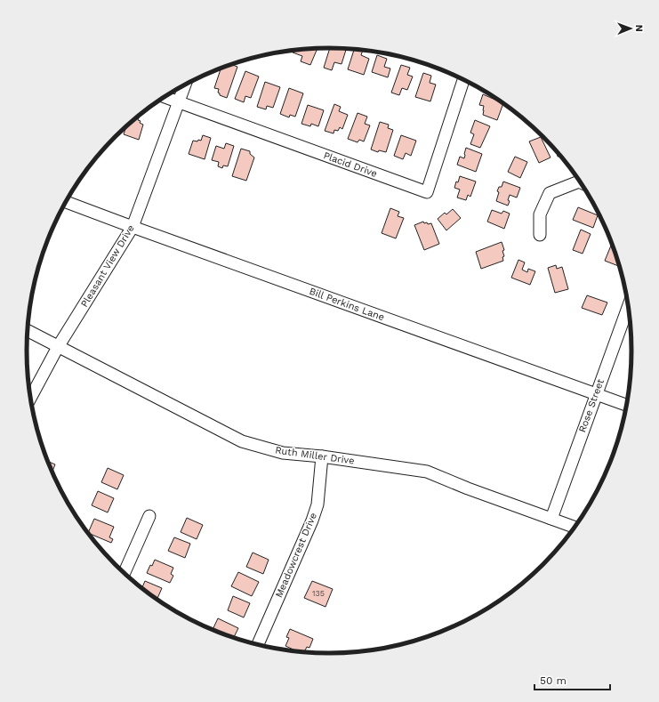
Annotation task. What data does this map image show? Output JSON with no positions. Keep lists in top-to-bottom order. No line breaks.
{"streets":{"street":["Placid Drive","Pleasant View Drive","Bill Perkins Lane","Rose Street","Ruth Miller Drive","Meadowcrest Drive"]},"crossings":[["Placid Drive","Pleasant View Drive"],["Pleasant View Drive","Bill Perkins Lane"],["Pleasant View Drive","Ruth Miller Drive"],["Bill Perkins Lane","Rose Street"],["Rose Street","Ruth Miller Drive"],["Ruth Miller Drive","Meadowcrest Drive"]],"house_numbers":["135"],"scale_bar":"50 m","north":"right"}
